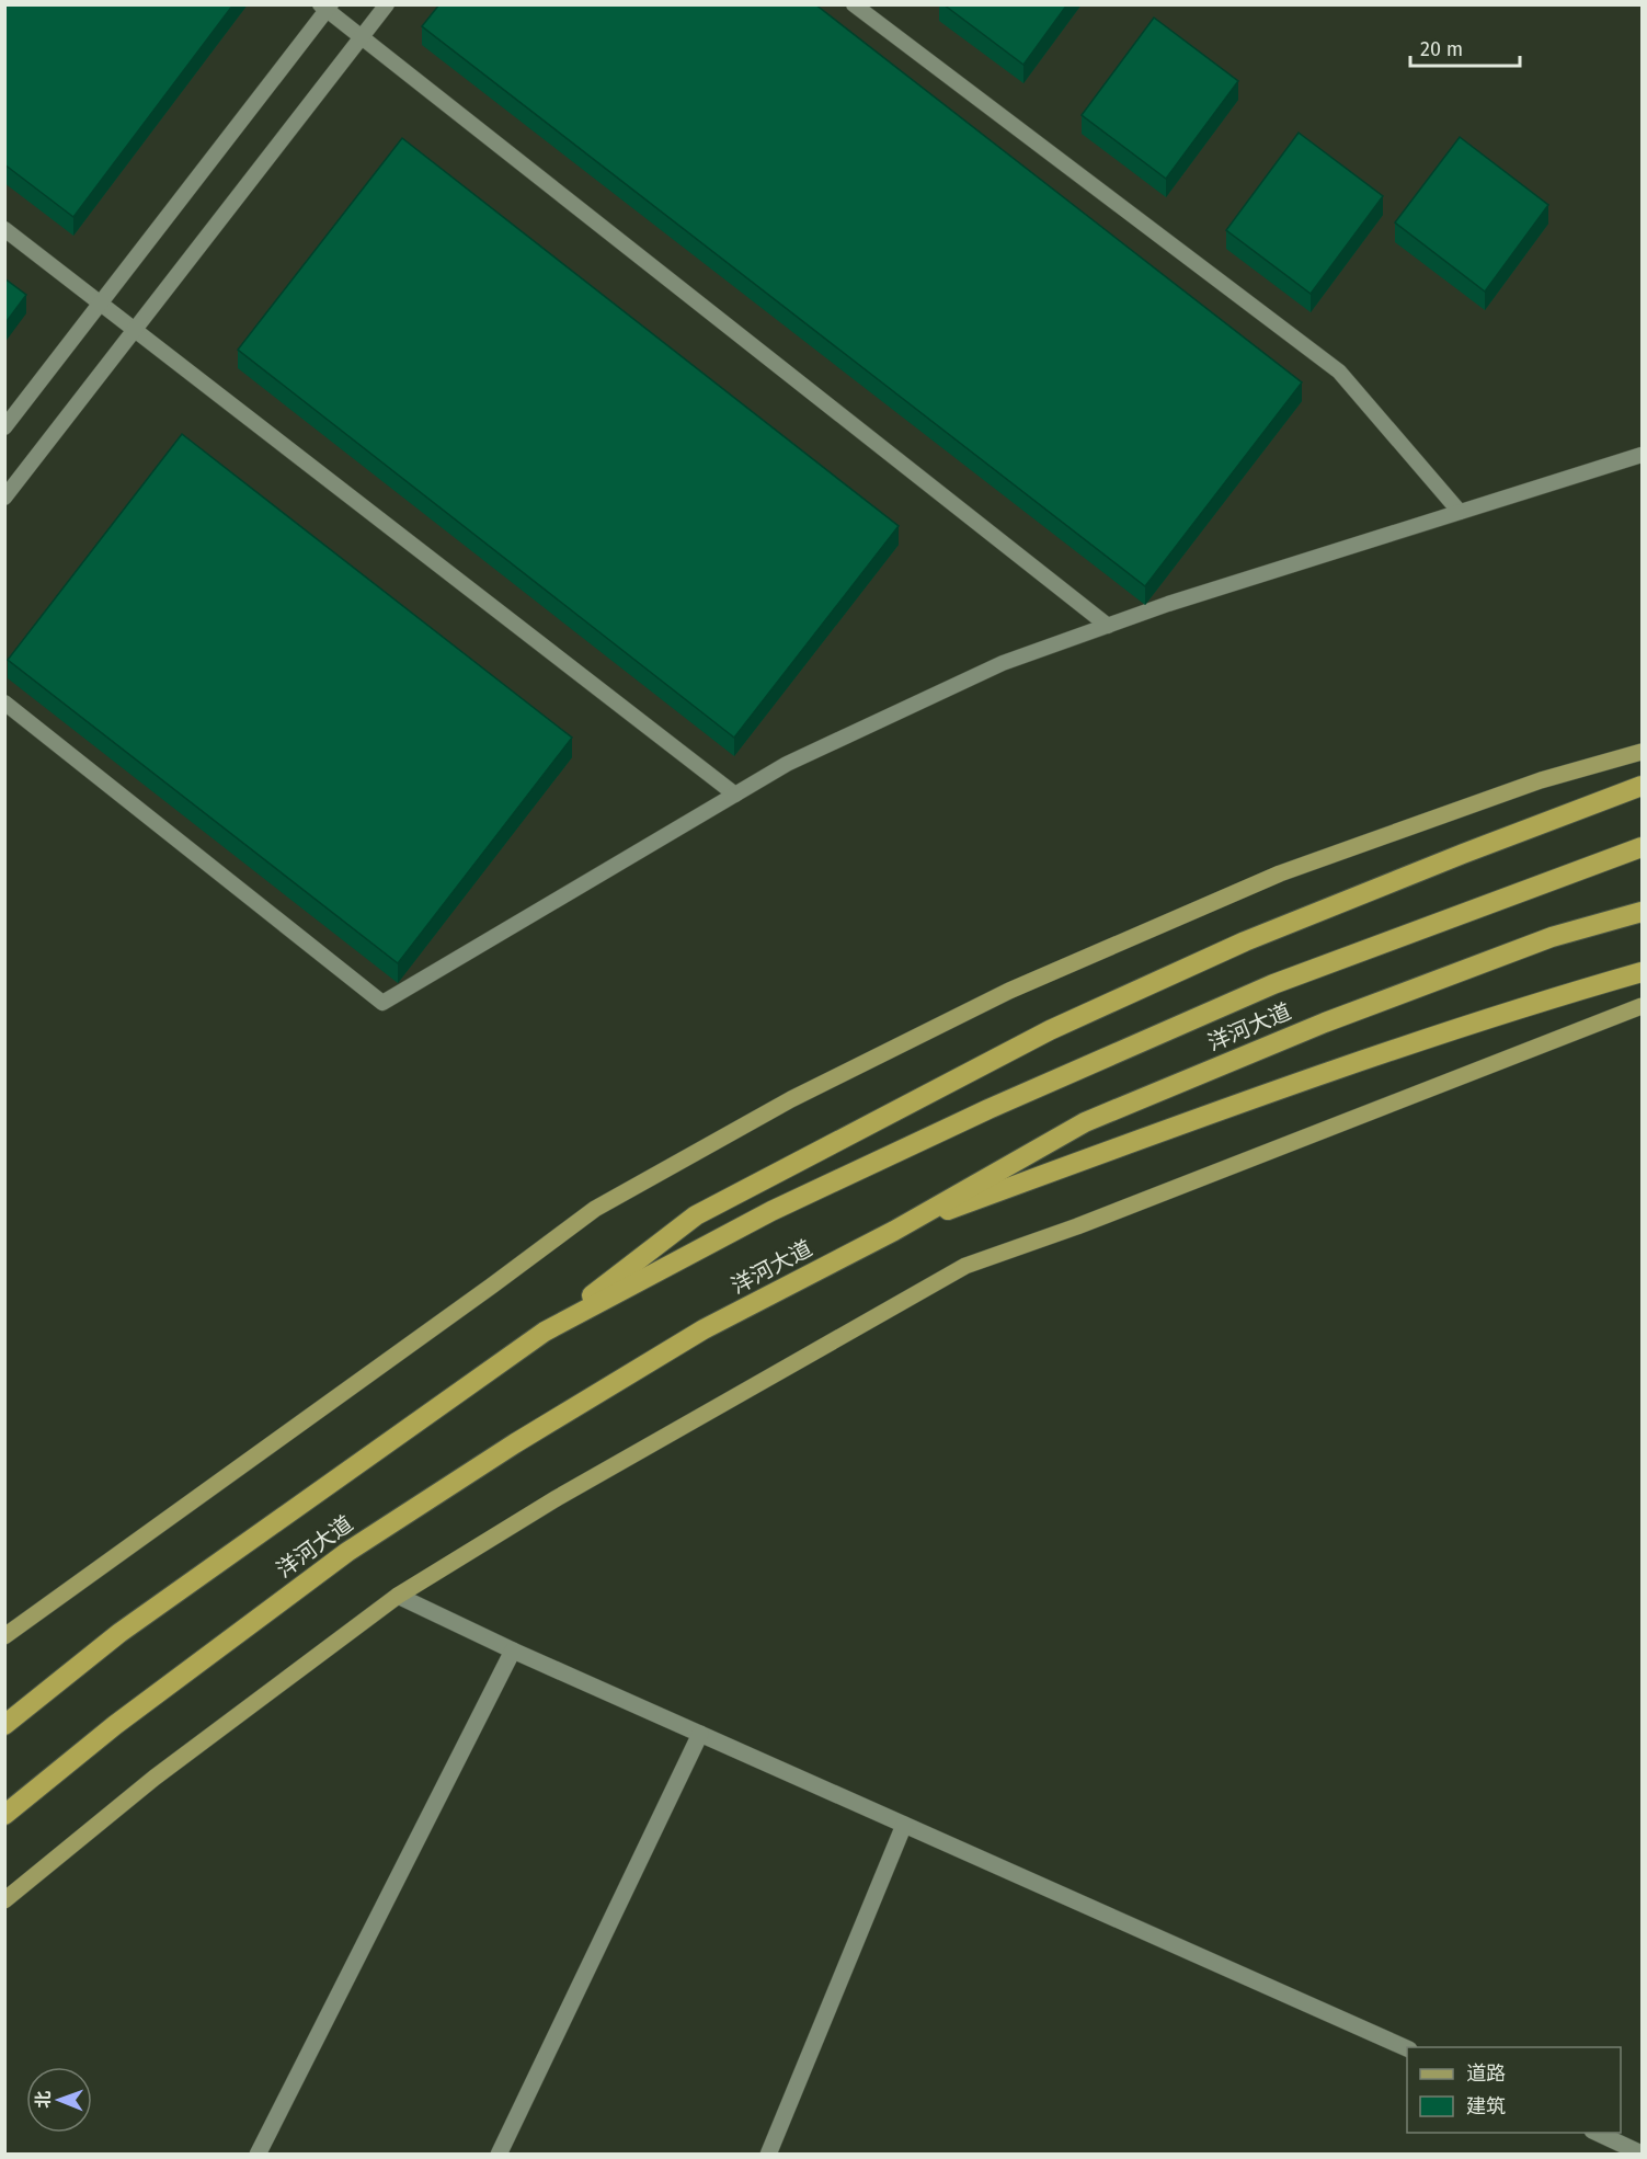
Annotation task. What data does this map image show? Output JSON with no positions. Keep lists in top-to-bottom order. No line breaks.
{"streets":{"highway":["洋河大道"]},"legend":["道路","建筑"],"scale_bar":"20 m","north":"left"}
